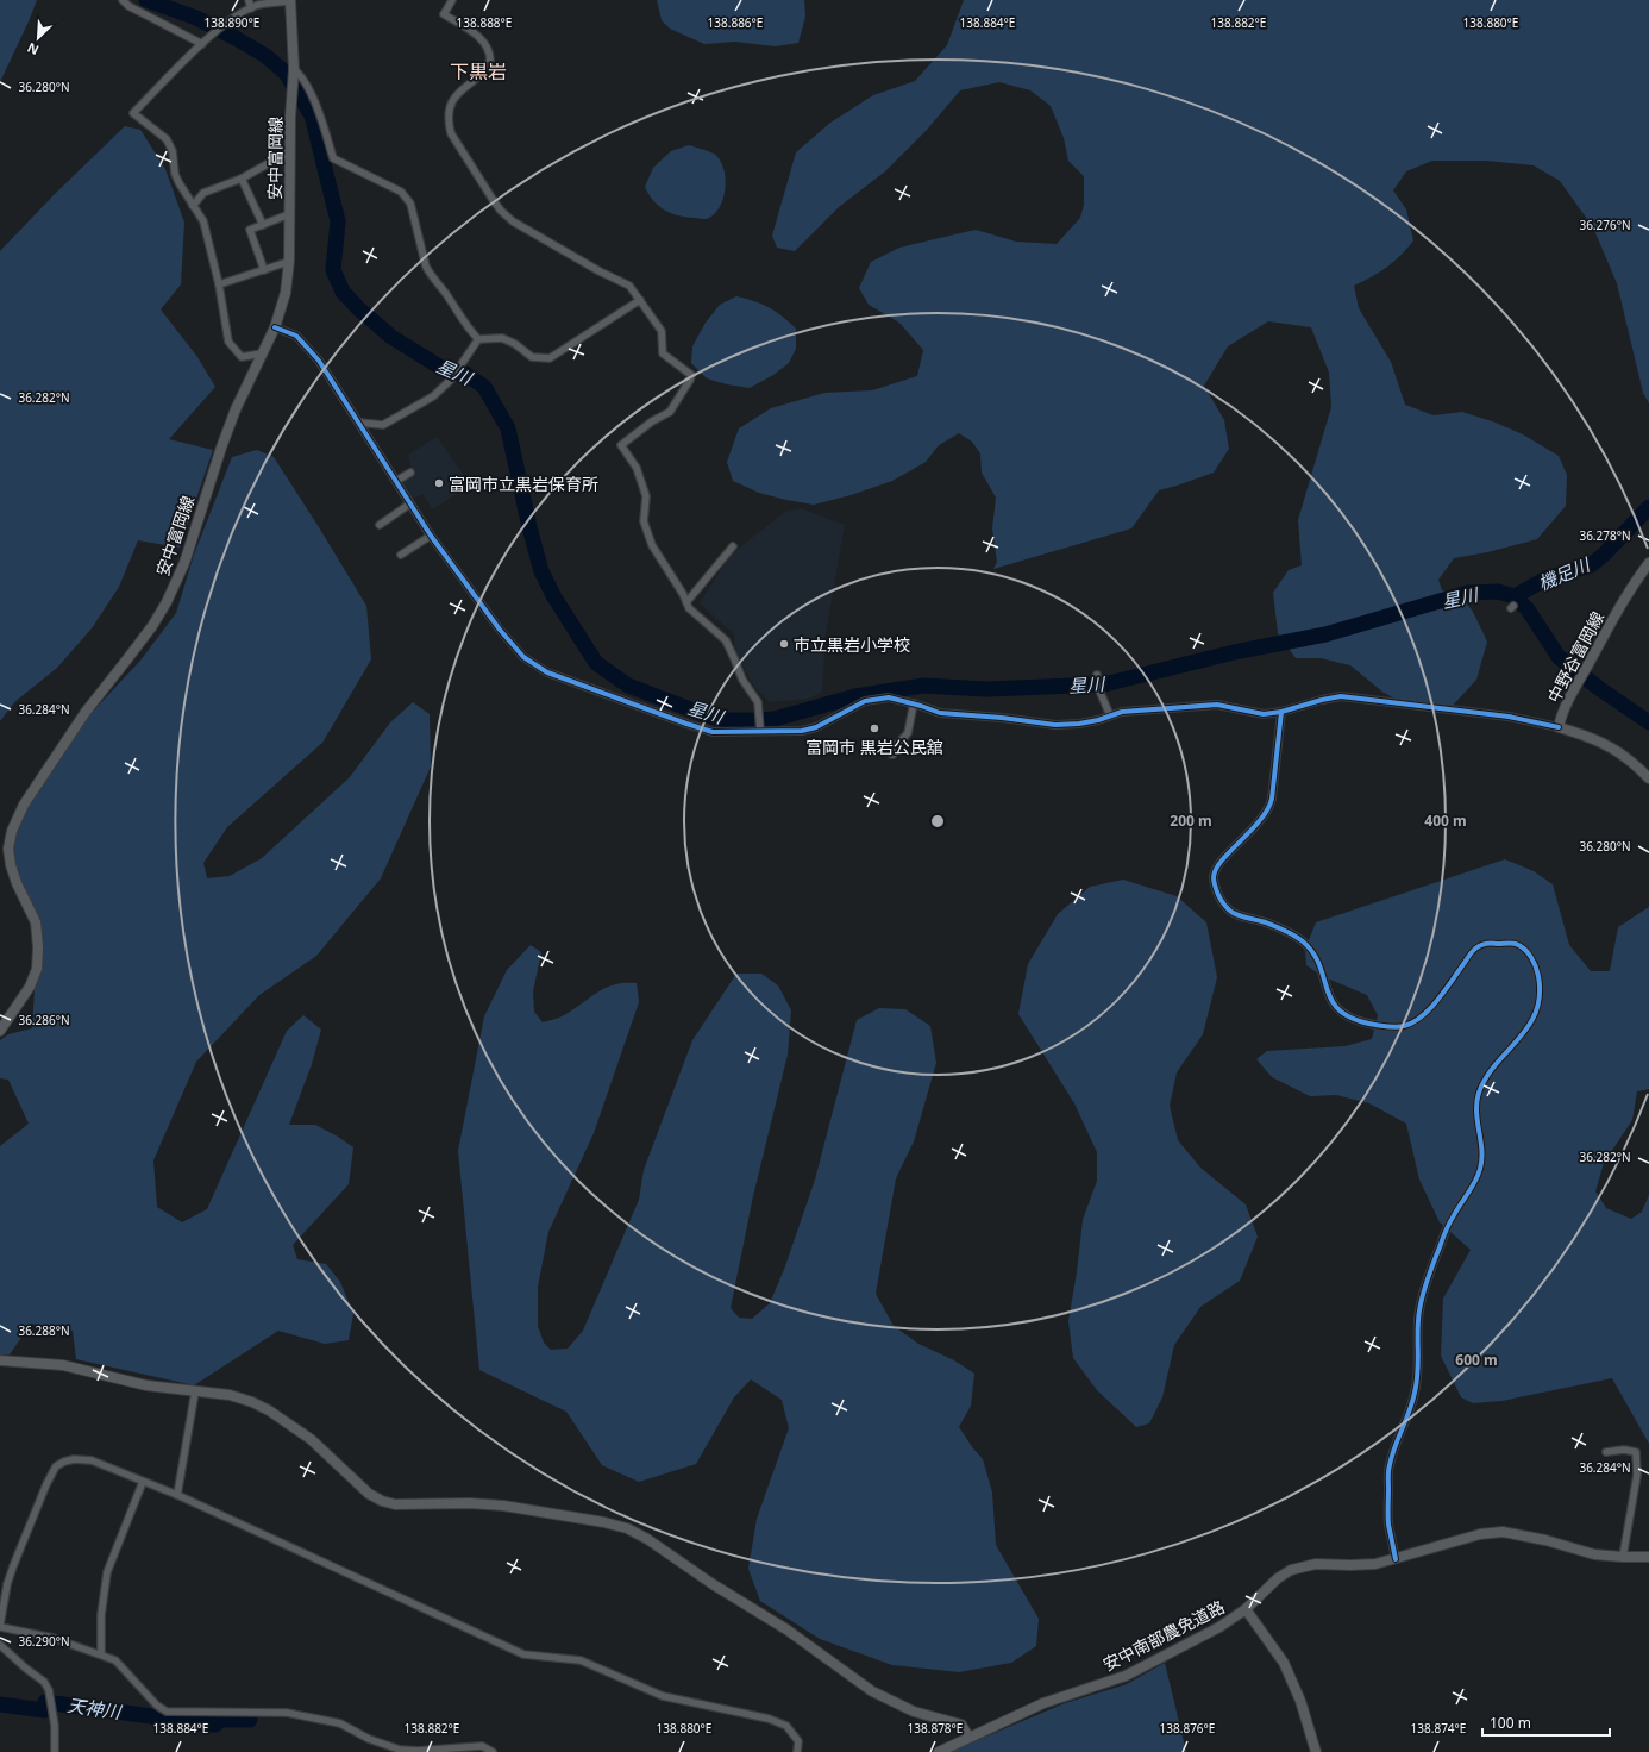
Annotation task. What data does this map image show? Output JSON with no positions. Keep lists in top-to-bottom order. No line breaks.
{"streets":{"street":["安中富岡線","中野谷富岡線","安中南部農免道路"]},"districts":["下黒岩"],"water":["星川","機足川","天神川"],"places":["富岡市立黒岩保育所","市立黒岩小学校","富岡市 黒岩公民舘"],"scale_bar":"100 m","north":"bottom left","coordinates":["138.890°E","138.888°E","138.886°E","138.884°E","138.882°E","138.880°E","36.280°N","36.276°N","36.282°N","36.278°N","36.284°N","36.286°N","36.288°N","36.290°N","138.878°E","138.876°E","138.874°E"],"rings":["200 m","400 m","600 m"]}
